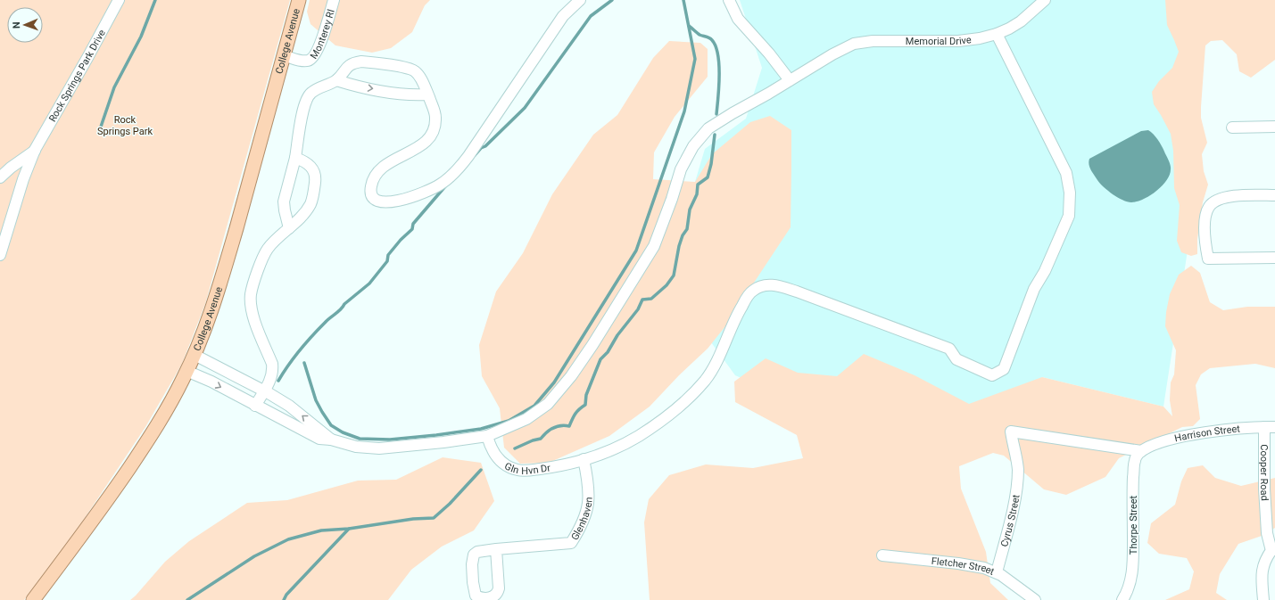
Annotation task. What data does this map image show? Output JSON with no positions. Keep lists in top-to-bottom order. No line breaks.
{"streets":{"main road":["College Avenue"],"street":["Monterey Rl","Memorial Drive","Rock Springs Park Drive","Harrison Street","Gln Hvn Dr","Cooper Road","Glenhaven","Cyrus Street","Thorpe Street","Fletcher Street"]},"crossings":[["Monterey Rl","College Avenue"],["Memorial Drive","College Avenue"],["Memorial Drive","Gln Hvn Dr"],["Harrison Street","Cooper Road"],["Harrison Street","Cyrus Street"],["Harrison Street","Thorpe Street"],["Gln Hvn Dr","Glenhaven"],["Cyrus Street","Thorpe Street"],["Cyrus Street","Fletcher Street"]],"parks":["Rock Springs Park"],"north":"left"}
